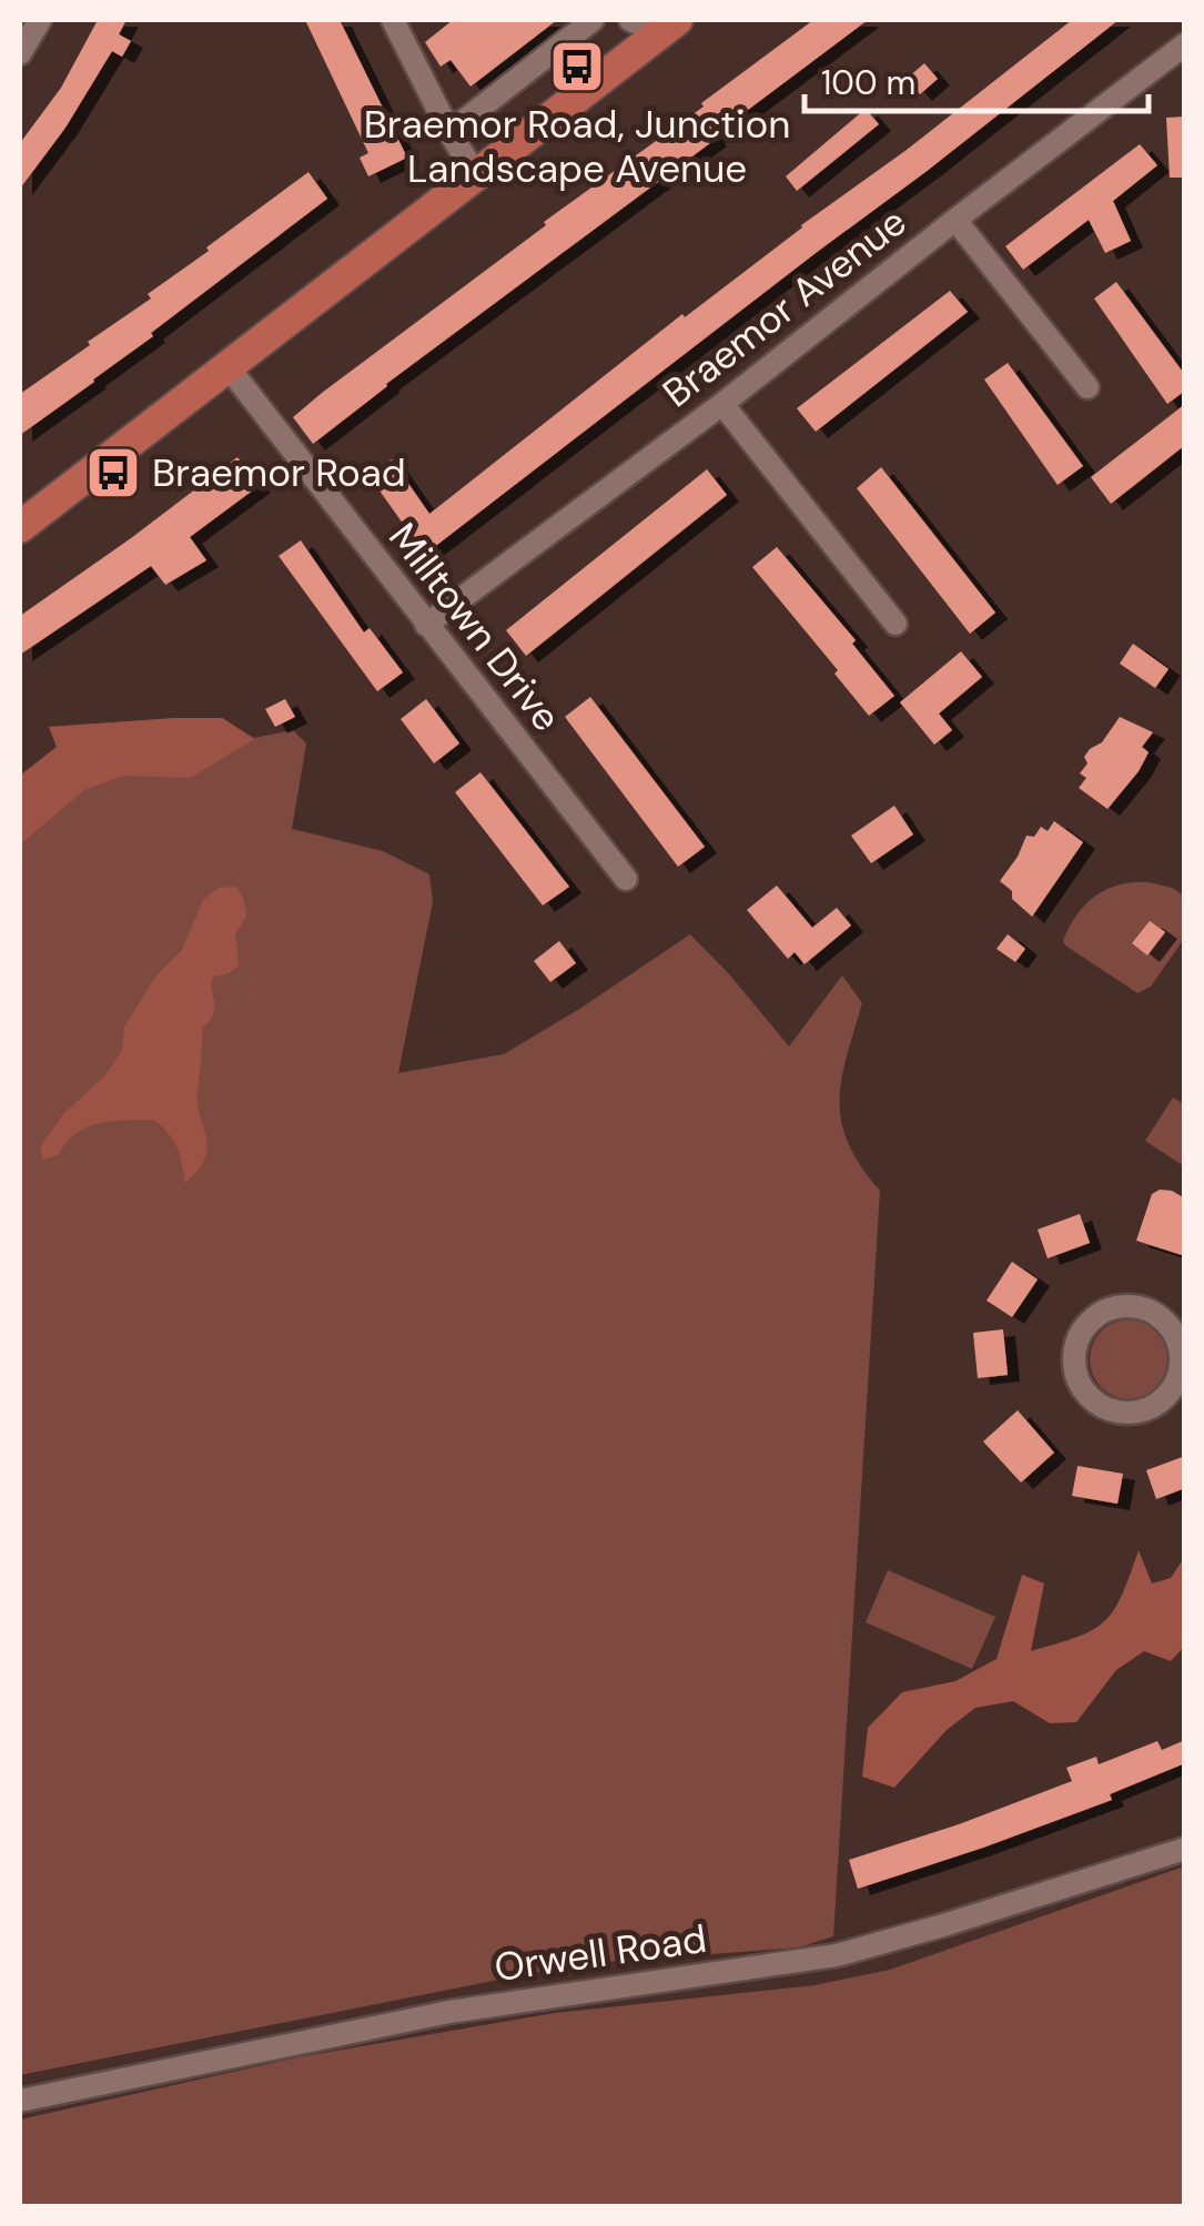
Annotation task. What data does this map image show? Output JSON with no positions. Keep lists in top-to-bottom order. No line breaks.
{"streets":{"street":["Braemor Avenue","Milltown Drive","Orwell Road"]},"crossings":[["Braemor Avenue","Milltown Drive"]],"places":{"bus stop":["Braemor Road, Junction Landscape Avenue","Braemor Road"]},"scale_bar":"100 m"}
